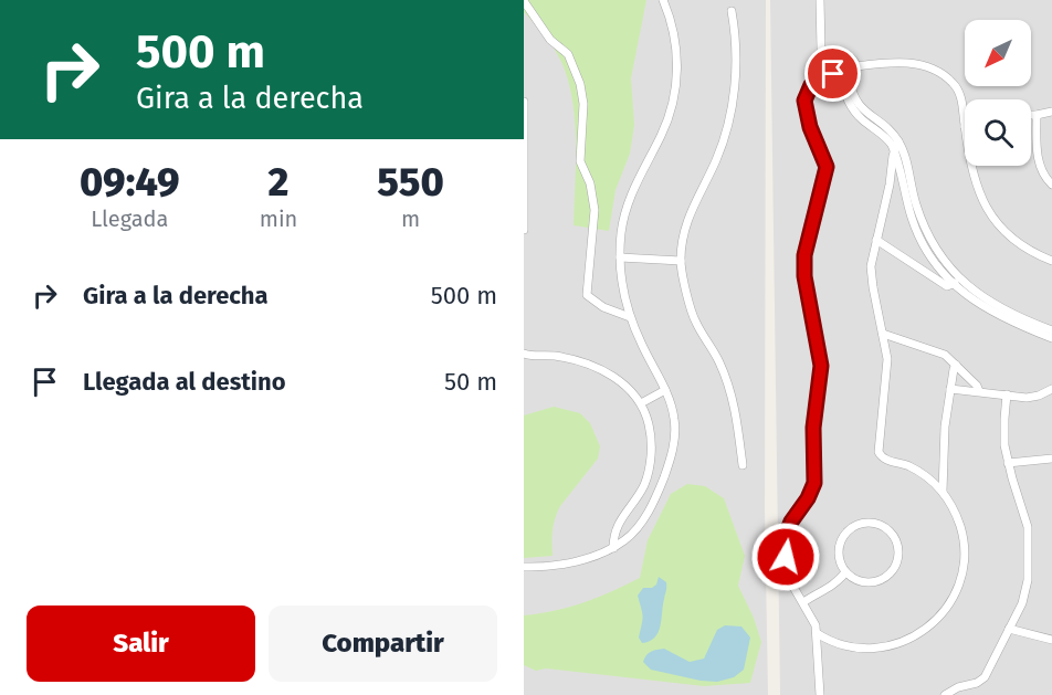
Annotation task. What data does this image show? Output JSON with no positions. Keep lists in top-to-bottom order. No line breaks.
{"north":"bottom left","page":{"turn":["500 m","Gira a la derecha"],"eta":["09:49","Llegada","2","min","550","m"],"list":[{"name":"Gira a la derecha","value":"500 m"},{"name":"Llegada al destino","value":"50 m"}],"buttons":["Salir","Compartir"]}}
